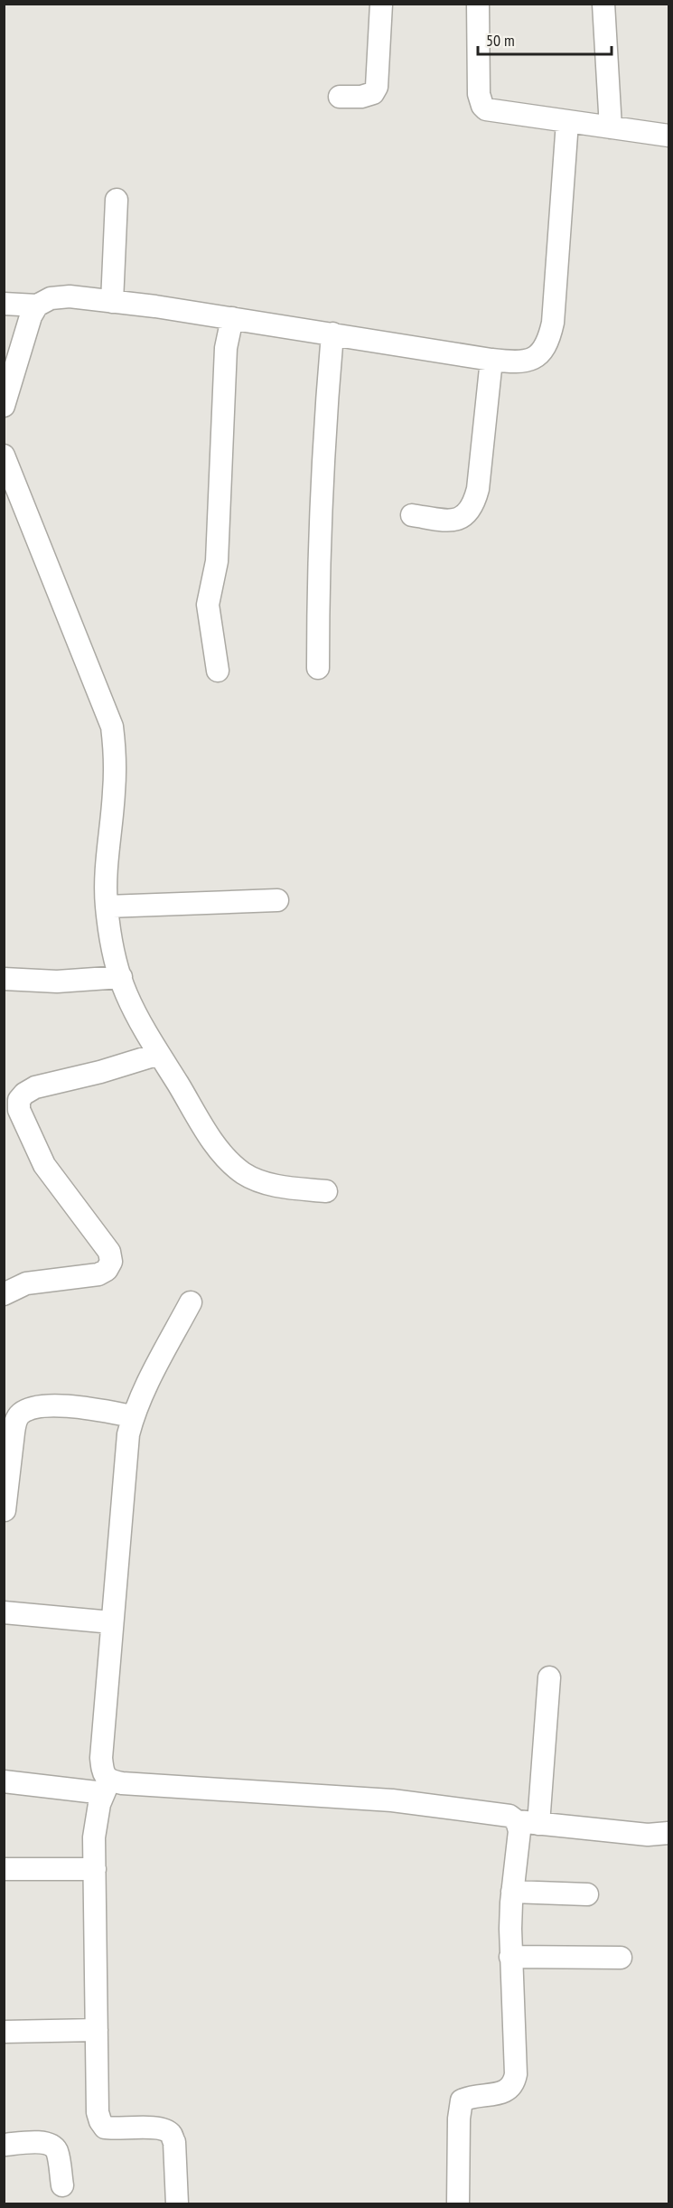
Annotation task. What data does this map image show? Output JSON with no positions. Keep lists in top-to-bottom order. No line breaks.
{"scale_bar":"50 m"}
